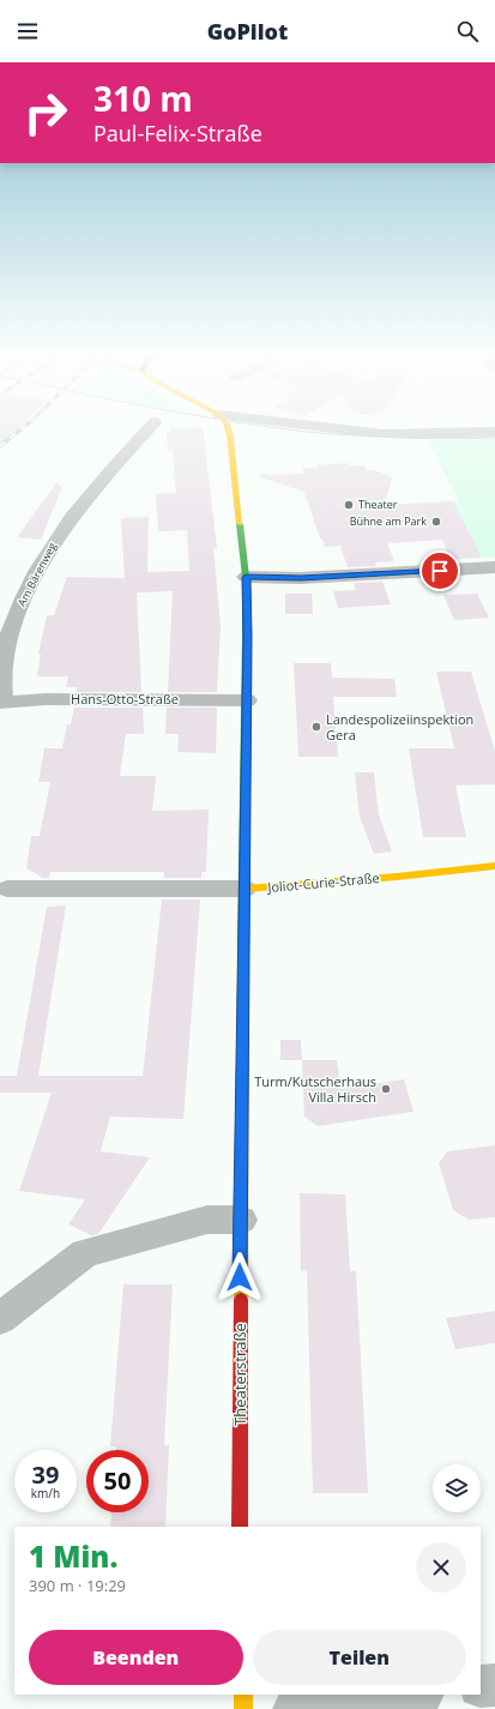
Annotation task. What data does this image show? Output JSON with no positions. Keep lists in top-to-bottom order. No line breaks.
{"streets":{"main road":["Joliot-Curie-Straße","Theaterstraße"],"street":["Am Bärenweg","Hans-Otto-Straße"]},"crossings":[["Am Bärenweg","Hans-Otto-Straße"],["Hans-Otto-Straße","Theaterstraße"],["Joliot-Curie-Straße","Theaterstraße"]],"places":["Theater","Bühne am Park","Landespolizeiinspektion Gera","Turm/Kutscherhaus Villa Hirsch"],"page":{"header":"GoPilot","turn":["310 m","Paul-Felix-Straße"],"speed":"39 km/h","limit":"50","heading":["1 Min.","390 m · 19:29"],"buttons":["Beenden","Teilen"]}}
